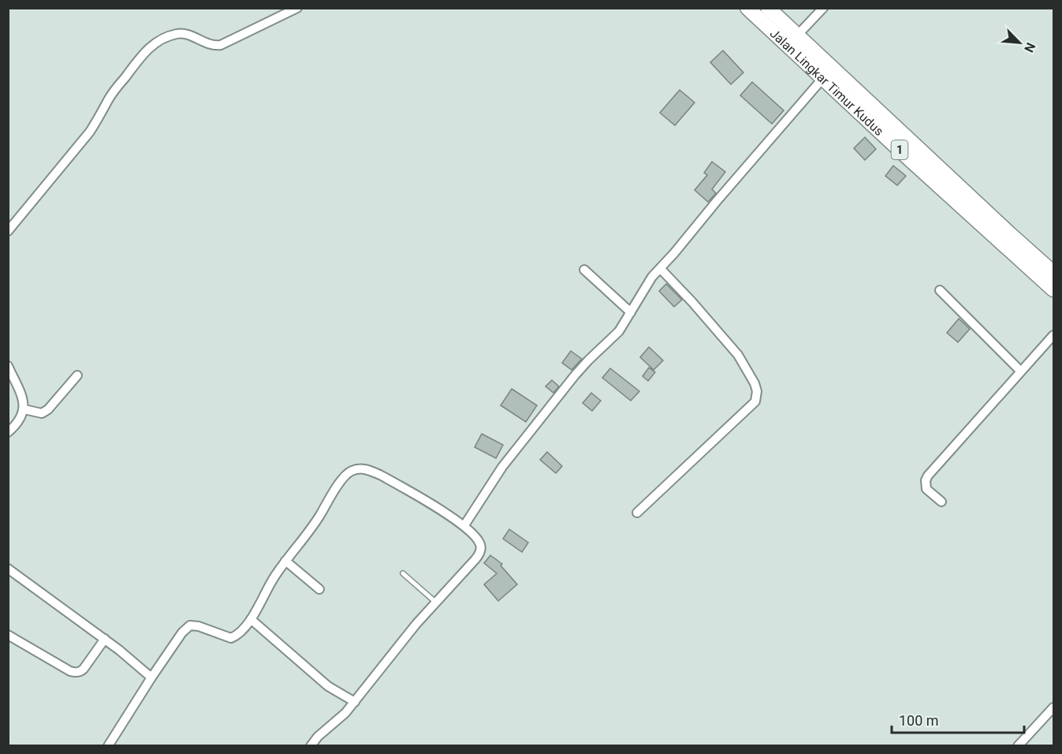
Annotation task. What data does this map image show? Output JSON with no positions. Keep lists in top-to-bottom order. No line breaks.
{"streets":{"highway":["Jalan Lingkar Timur Kudus","1"]},"scale_bar":"100 m","north":"bottom right"}
